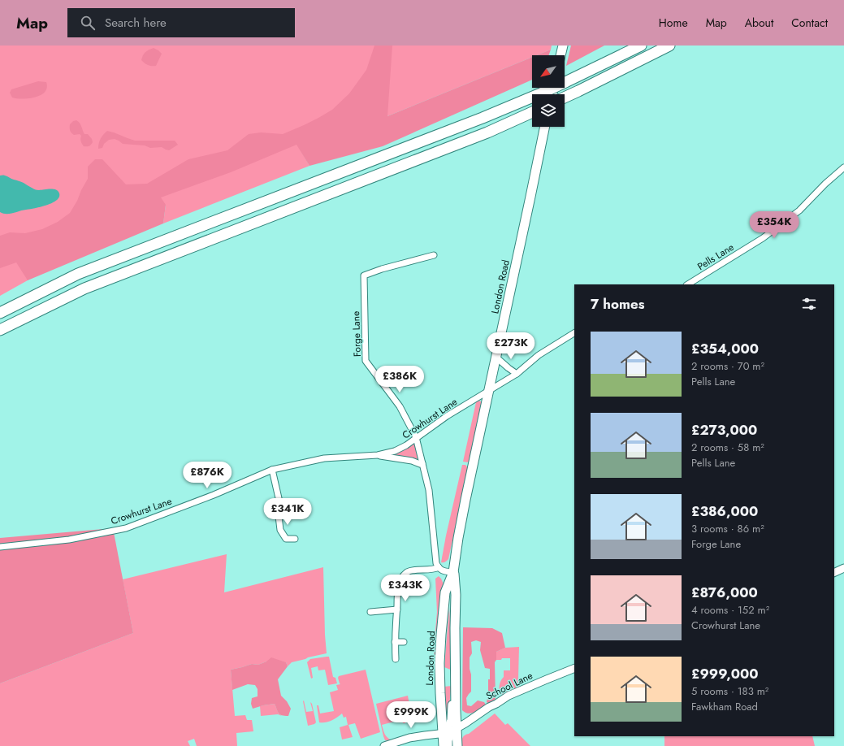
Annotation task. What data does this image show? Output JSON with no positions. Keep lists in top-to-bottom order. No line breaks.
{"streets":{"main road":["London Road"],"street":["Pells Lane","Forge Lane","Crowhurst Lane","School Lane"]},"crossings":[["London Road","Crowhurst Lane"],["London Road","School Lane"],["Forge Lane","Crowhurst Lane"]],"north":"bottom left","page":{"header":"Map","search":"Search here","nav":["Home","Map","About","Contact"],"price":["£354K","£273K","£386K","£876K","£341K","£343K","£999K"],"heading":"7 homes","list":[{"name":"£354,000","note":"2 rooms · 70 m² · Pells Lane"},{"name":"£273,000","note":"2 rooms · 58 m² · Pells Lane"},{"name":"£386,000","note":"3 rooms · 86 m² · Forge Lane"},{"name":"£876,000","note":"4 rooms · 152 m² · Crowhurst Lane"},{"name":"£999,000","note":"5 rooms · 183 m² · Fawkham Road"}]}}
